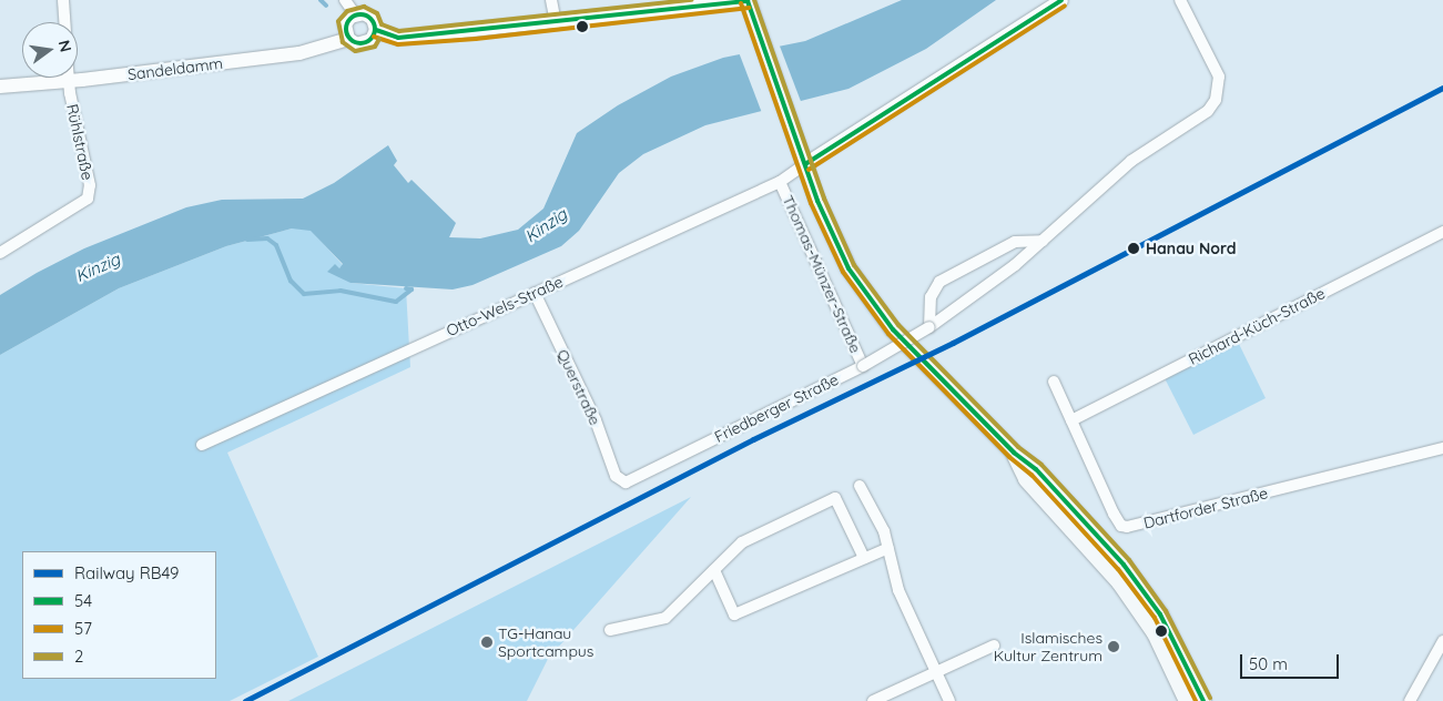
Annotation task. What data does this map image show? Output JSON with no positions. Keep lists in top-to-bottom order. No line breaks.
{"streets":{"street":["Sandeldamm","Rühlstraße","Thomas-Münzer-Straße","Otto-Wels-Straße","Richard-Küch-Straße","Querstraße","Friedberger Straße","Dartforder Straße"]},"crossings":[["Sandeldamm","Rühlstraße"],["Thomas-Münzer-Straße","Otto-Wels-Straße"],["Thomas-Münzer-Straße","Friedberger Straße"],["Otto-Wels-Straße","Querstraße"],["Richard-Küch-Straße","Dartforder Straße"],["Querstraße","Friedberger Straße"]],"water":["Kinzig"],"places":["Hanau Nord","TG-Hanau Sportcampus","Islamisches Kultur Zentrum"],"lines":["transit line 54","transit line 2","transit line 57","rail line RB49"],"legend":["Railway RB49","54","57","2"],"scale_bar":"50 m","north":"right"}
